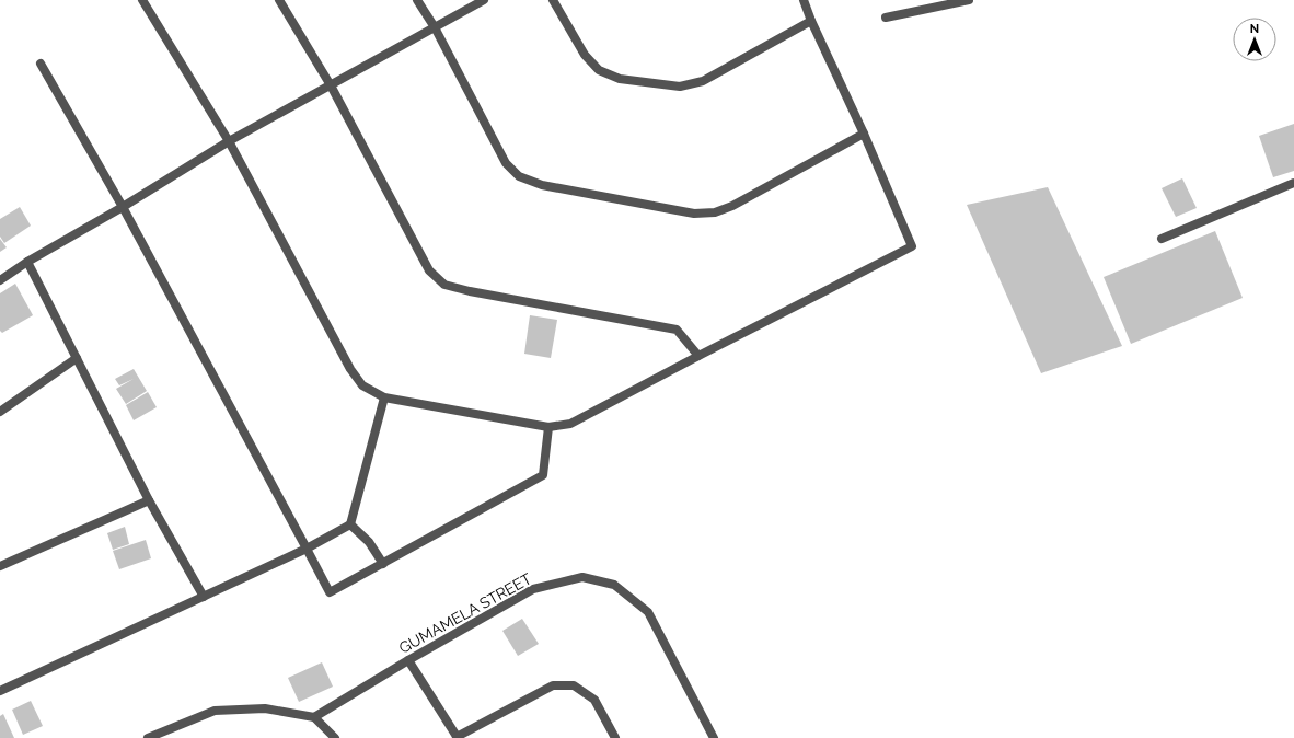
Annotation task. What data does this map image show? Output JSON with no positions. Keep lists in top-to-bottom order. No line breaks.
{"streets":{"street":["GUMAMELA STREET"]},"north":"top"}
